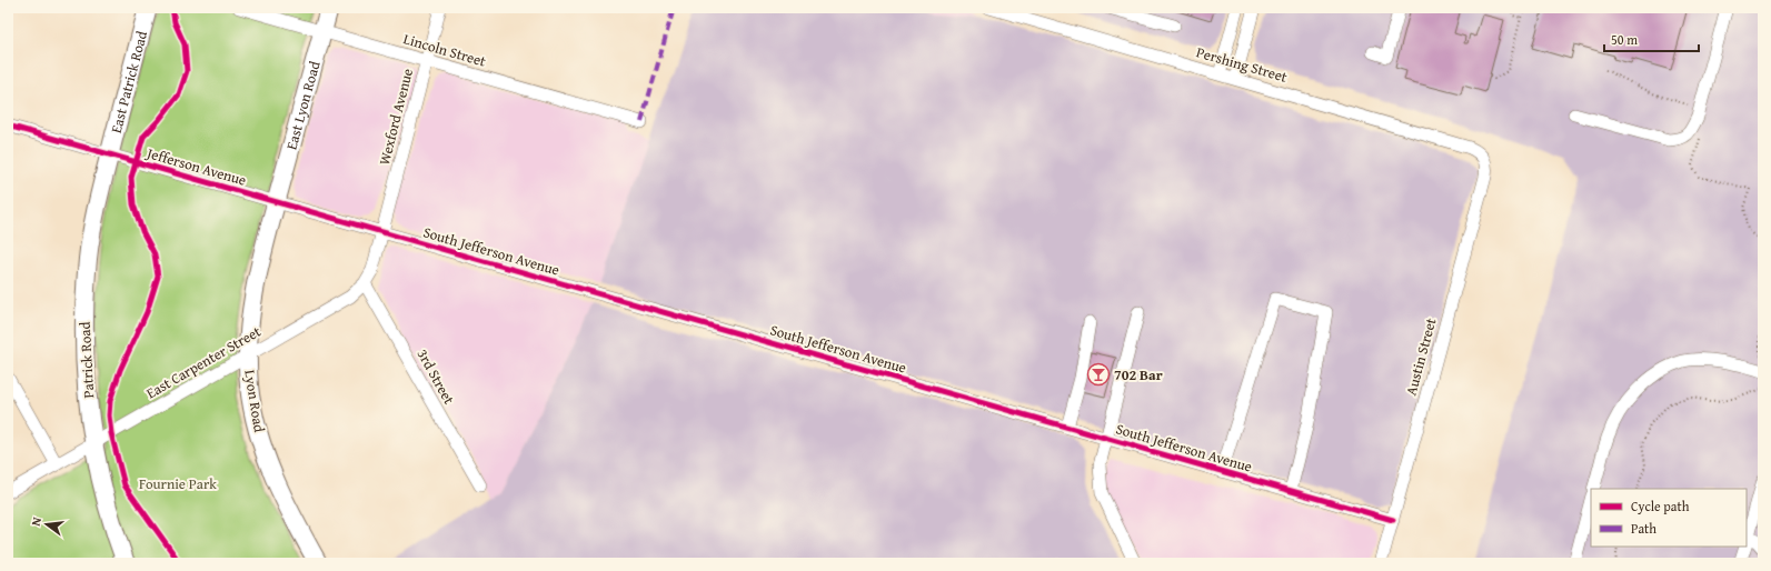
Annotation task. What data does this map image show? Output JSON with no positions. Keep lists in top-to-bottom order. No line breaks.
{"streets":{"highway":["East Patrick Road","East Lyon Road","Patrick Road","Lyon Road"],"street":["Lincoln Street","Pershing Street","Wexford Avenue","Jefferson Avenue","South Jefferson Avenue","Austin Street","East Carpenter Street","3rd Street"]},"crossings":[["Lincoln Street","East Lyon Road"],["Lincoln Street","Wexford Avenue"],["Pershing Street","Austin Street"],["East Patrick Road","Jefferson Avenue"],["East Patrick Road","Patrick Road"],["East Lyon Road","Jefferson Avenue"],["East Lyon Road","South Jefferson Avenue"],["East Lyon Road","Lyon Road"],["Wexford Avenue","South Jefferson Avenue"],["Wexford Avenue","East Carpenter Street"],["Jefferson Avenue","South Jefferson Avenue"],["Jefferson Avenue","Patrick Road"],["Jefferson Avenue","Lyon Road"],["South Jefferson Avenue","Austin Street"],["South Jefferson Avenue","East Carpenter Street"],["South Jefferson Avenue","Lyon Road"],["Patrick Road","East Carpenter Street"],["East Carpenter Street","3rd Street"],["East Carpenter Street","Lyon Road"]],"parks":["Fournie Park"],"places":{"bar":["702 Bar"]},"legend":["Cycle path","Path"],"scale_bar":"50 m","north":"left"}
